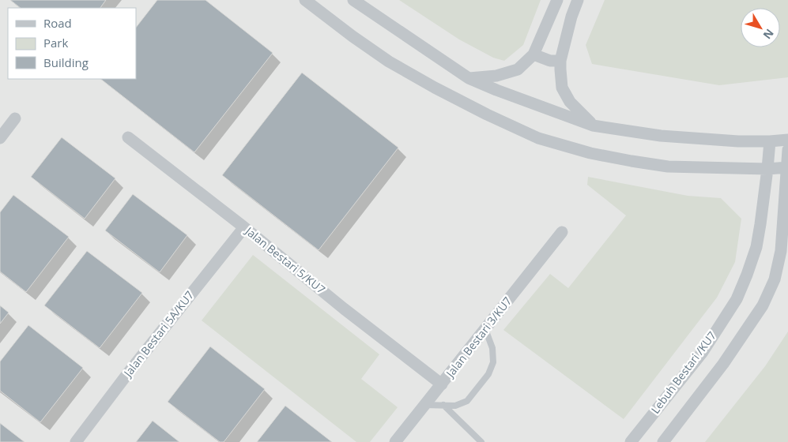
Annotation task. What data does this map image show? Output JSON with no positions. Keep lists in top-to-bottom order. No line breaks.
{"streets":{"street":["Jalan Bestari 5/KU7","Jalan Bestari 5A/KU7","Jalan Bestari 3/KU7","Lebuh Bestari /KU7"]},"crossings":[["Jalan Bestari 5/KU7","Jalan Bestari 5A/KU7"],["Jalan Bestari 5/KU7","Jalan Bestari 3/KU7"]],"legend":["Road","Park","Building"],"north":"bottom right"}
